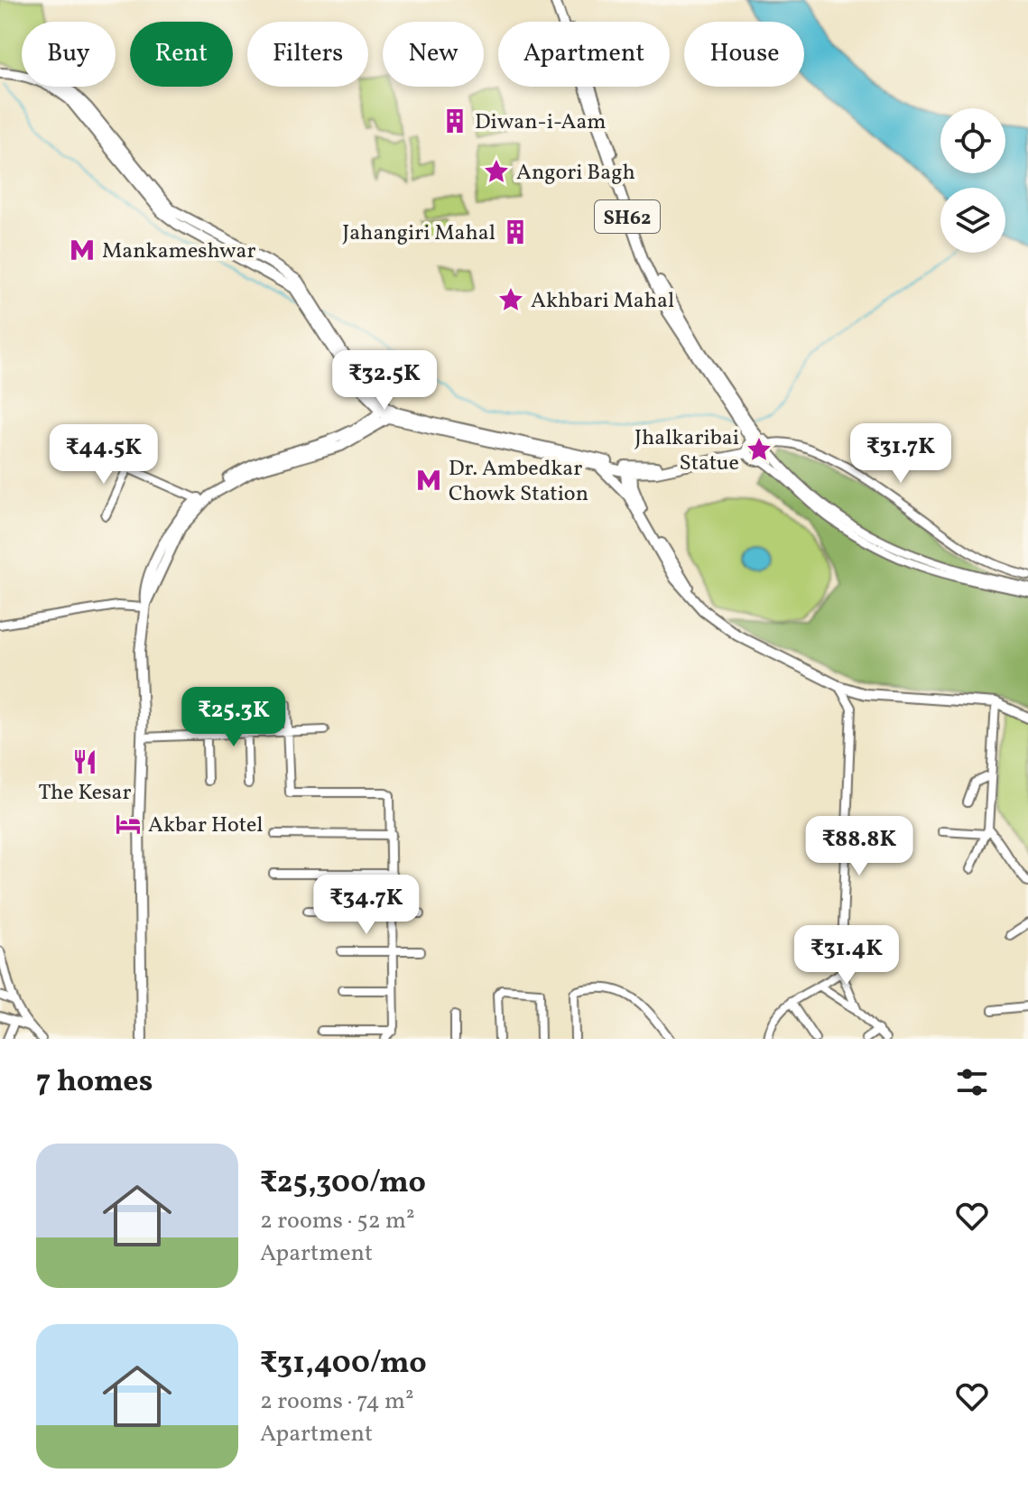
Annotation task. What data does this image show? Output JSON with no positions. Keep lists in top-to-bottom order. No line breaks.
{"streets":{"main road":["SH62"]},"places":{"building":["Diwan-i-Aam","Jahangiri Mahal"],"place":["Angori Bagh","Akhbari Mahal","Jhalkaribai Statue"],"metro station":["Mankameshwar","Dr. Ambedkar Chowk Station"],"restaurant":["The Kesar"],"hotel":["Akbar Hotel"]},"page":{"chip":["Buy","Rent","Filters","New","Apartment","House"],"price":["₹32.5K","₹31.7K","₹44.5K","₹25.3K","₹88.8K","₹34.7K","₹31.4K"],"heading":"7 homes","list":[{"name":"₹25,300/mo","note":"2 rooms · 52 m² · Apartment"},{"name":"₹31,400/mo","note":"2 rooms · 74 m² · Apartment"}]}}
